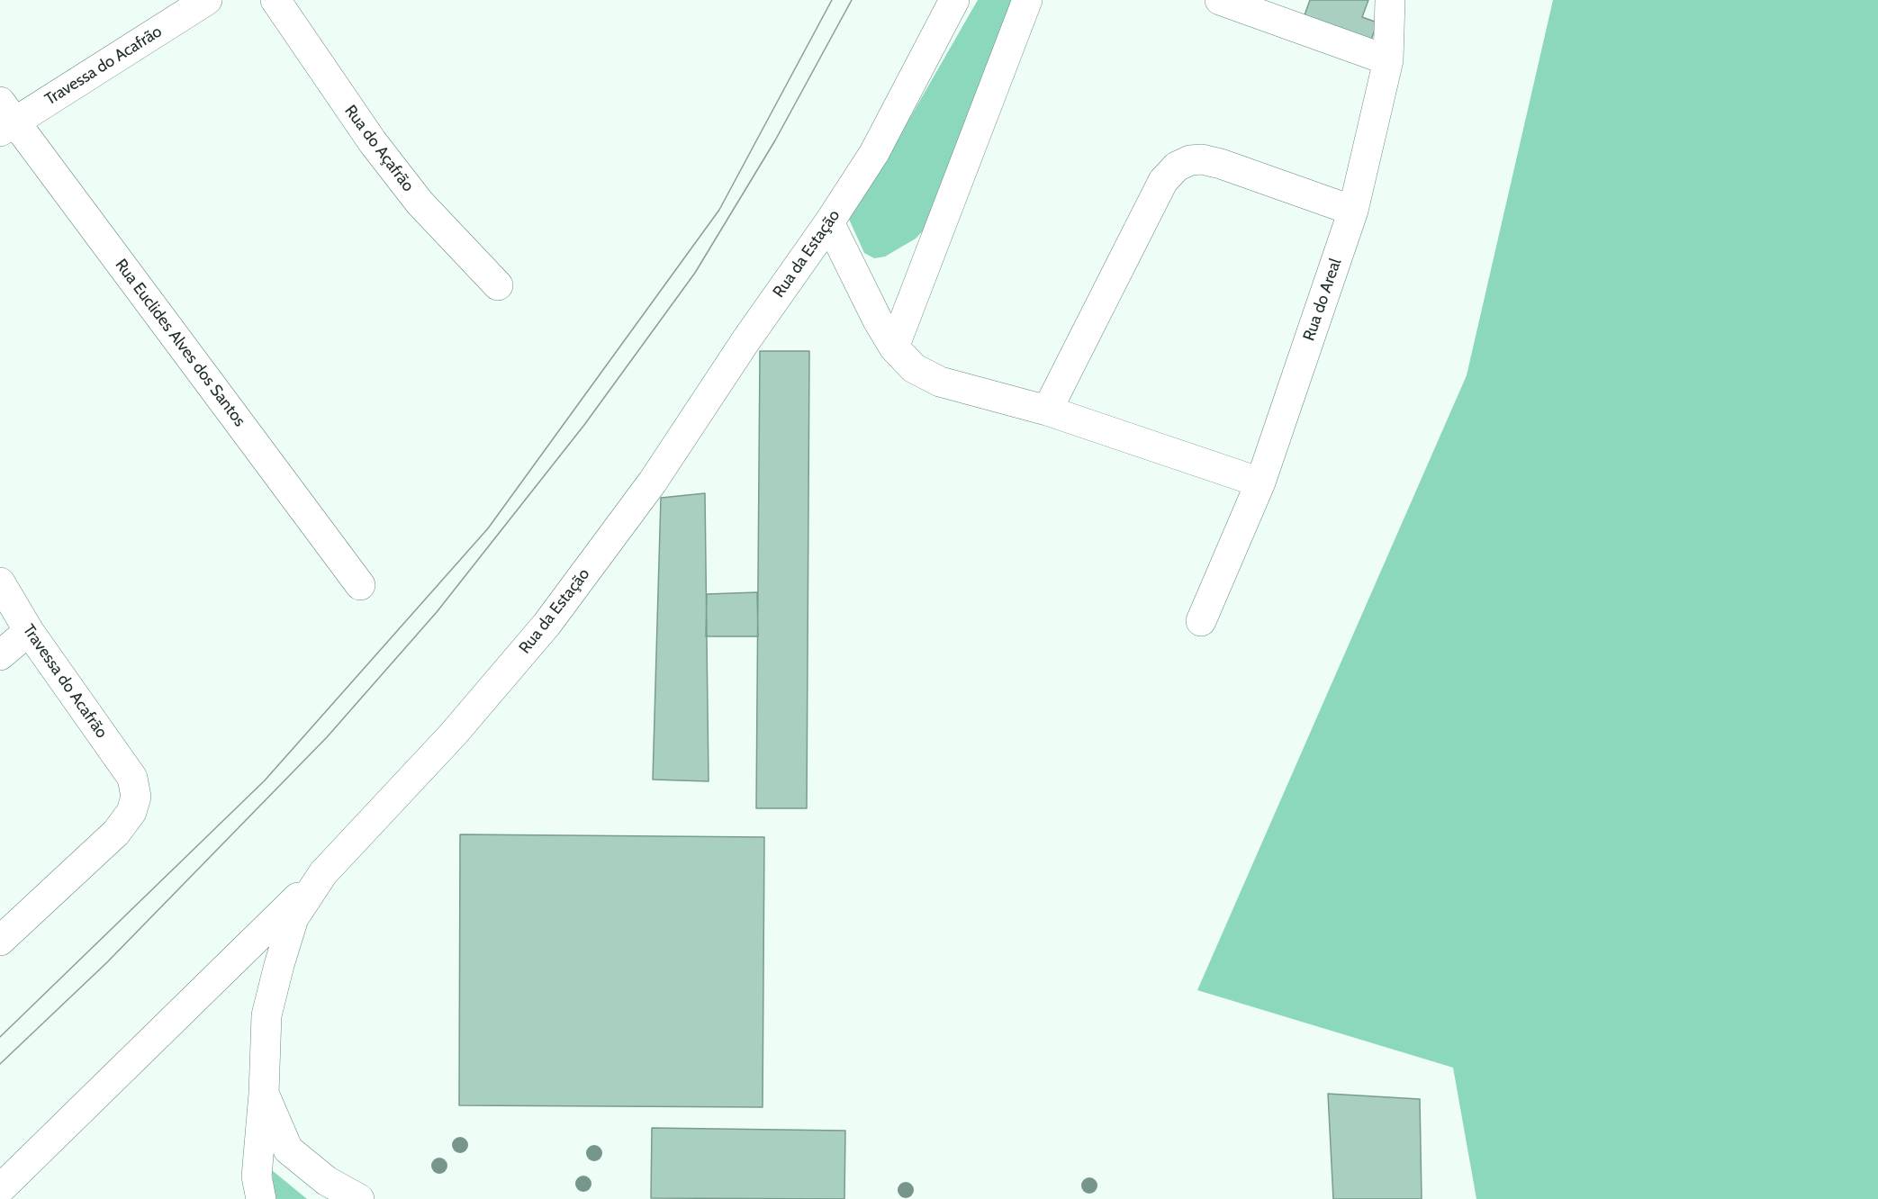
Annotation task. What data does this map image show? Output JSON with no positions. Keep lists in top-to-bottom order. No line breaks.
{"streets":{"street":["Travessa do Acafrão","Rua do Açafrão","Rua da Estação","Rua do Areal","Rua Euclides Alves dos Santos"]},"crossings":[["Travessa do Acafrão","Rua Euclides Alves dos Santos"]]}
